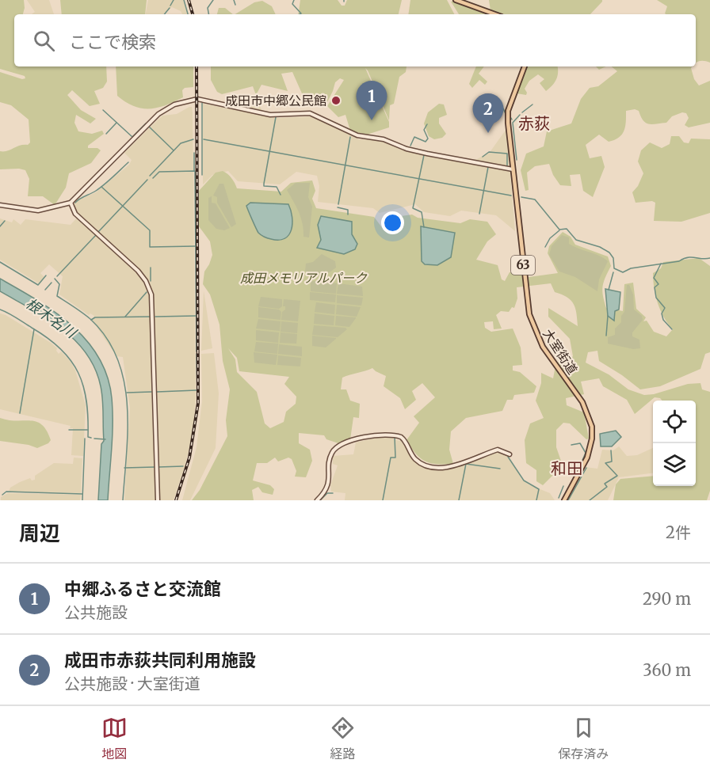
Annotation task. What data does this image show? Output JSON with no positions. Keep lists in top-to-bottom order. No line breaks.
{"streets":{"main road":["63","大室街道"]},"districts":["赤荻","和田"],"water":["根木名川"],"parks":["成田メモリアルパーク"],"places":["成田市中郷公民館"],"page":{"search":"ここで検索","pins":["1","2"],"heading":["周辺","2件"],"list":[{"mark":"1","name":"中郷ふるさと交流館","note":"公共施設","value":"290 m"},{"mark":"2","name":"成田市赤荻共同利用施設","note":"公共施設 · 大室街道","value":"360 m"}],"nav":["地図","経路","保存済み"]}}
